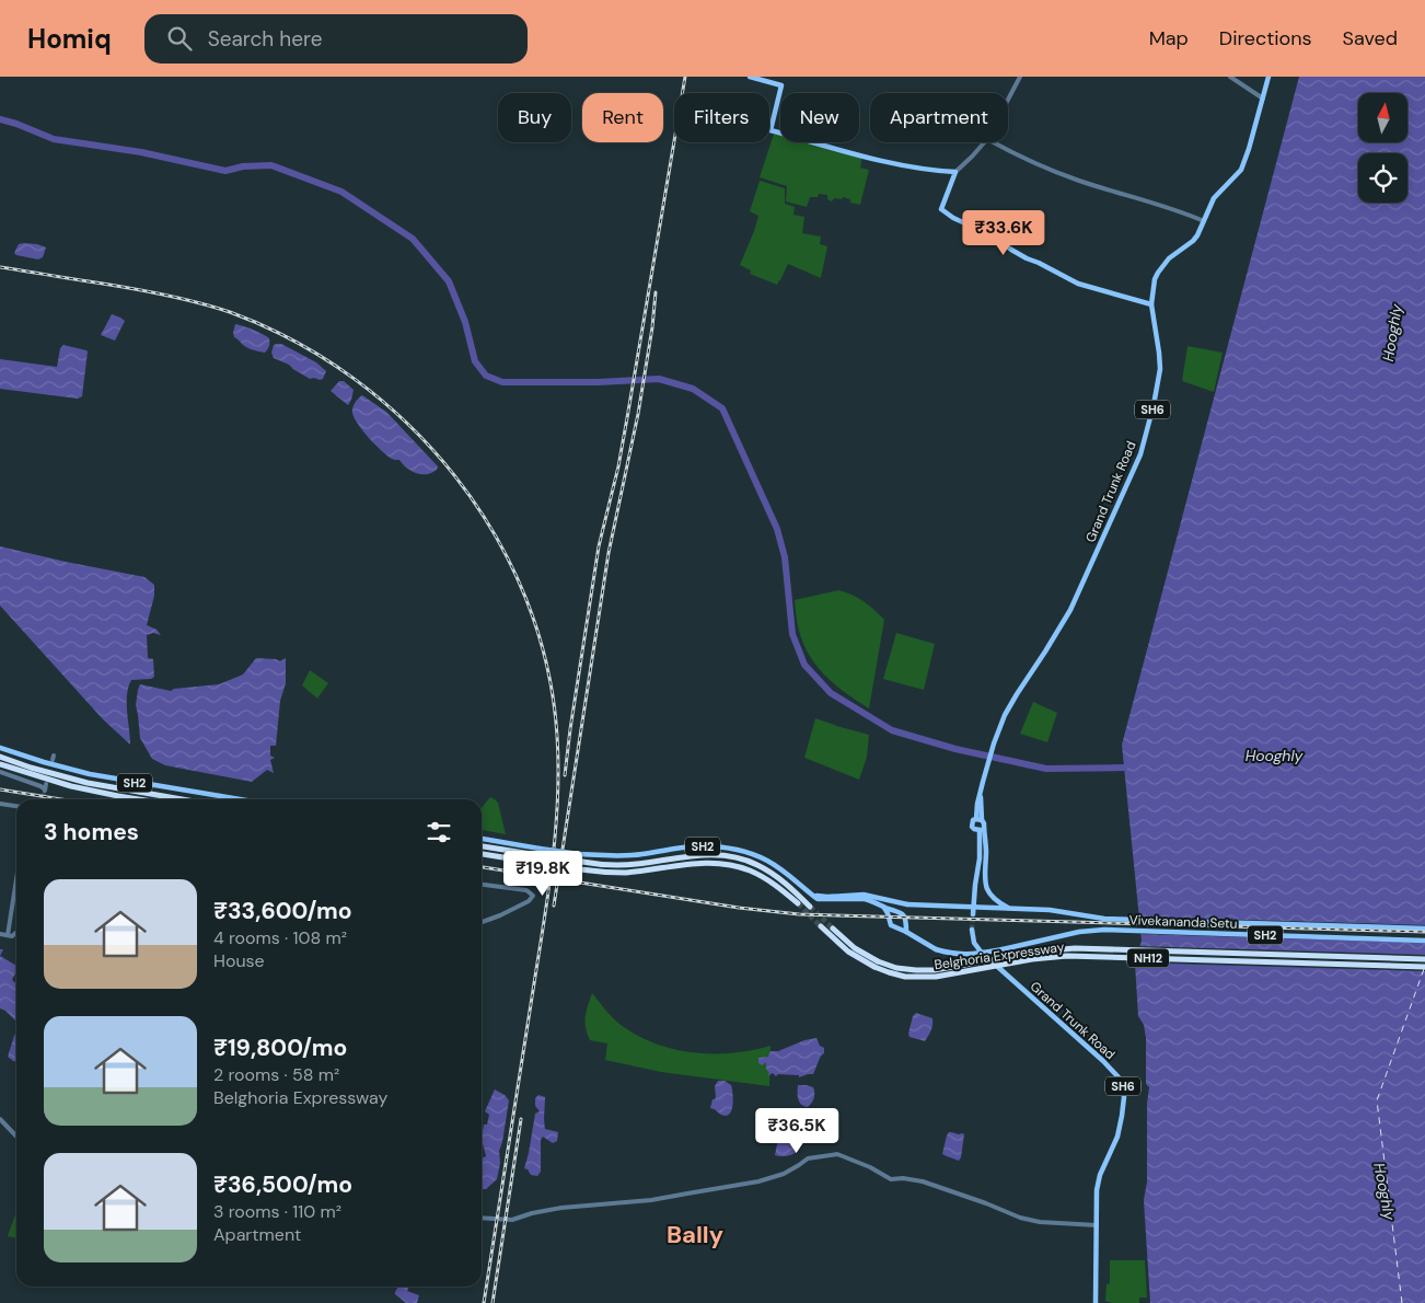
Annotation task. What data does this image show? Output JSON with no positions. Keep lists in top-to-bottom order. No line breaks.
{"streets":{"highway":["Belghoria Expressway","NH12"],"main road":["SH6","Grand Trunk Road","SH2","Vivekananda Setu"]},"crossings":[["SH2","Vivekananda Setu"]],"districts":["Bally"],"water":["Hooghly"],"north":"top","page":{"header":"Homiq","search":"Search here","nav":["Map","Directions","Saved"],"chip":["Buy","Rent","Filters","New","Apartment"],"price":["₹33.6K","₹19.8K","₹36.5K"],"heading":"3 homes","list":[{"name":"₹33,600/mo","note":"4 rooms · 108 m² · House"},{"name":"₹19,800/mo","note":"2 rooms · 58 m² · Belghoria Expressway"},{"name":"₹36,500/mo","note":"3 rooms · 110 m² · Apartment"}]}}
